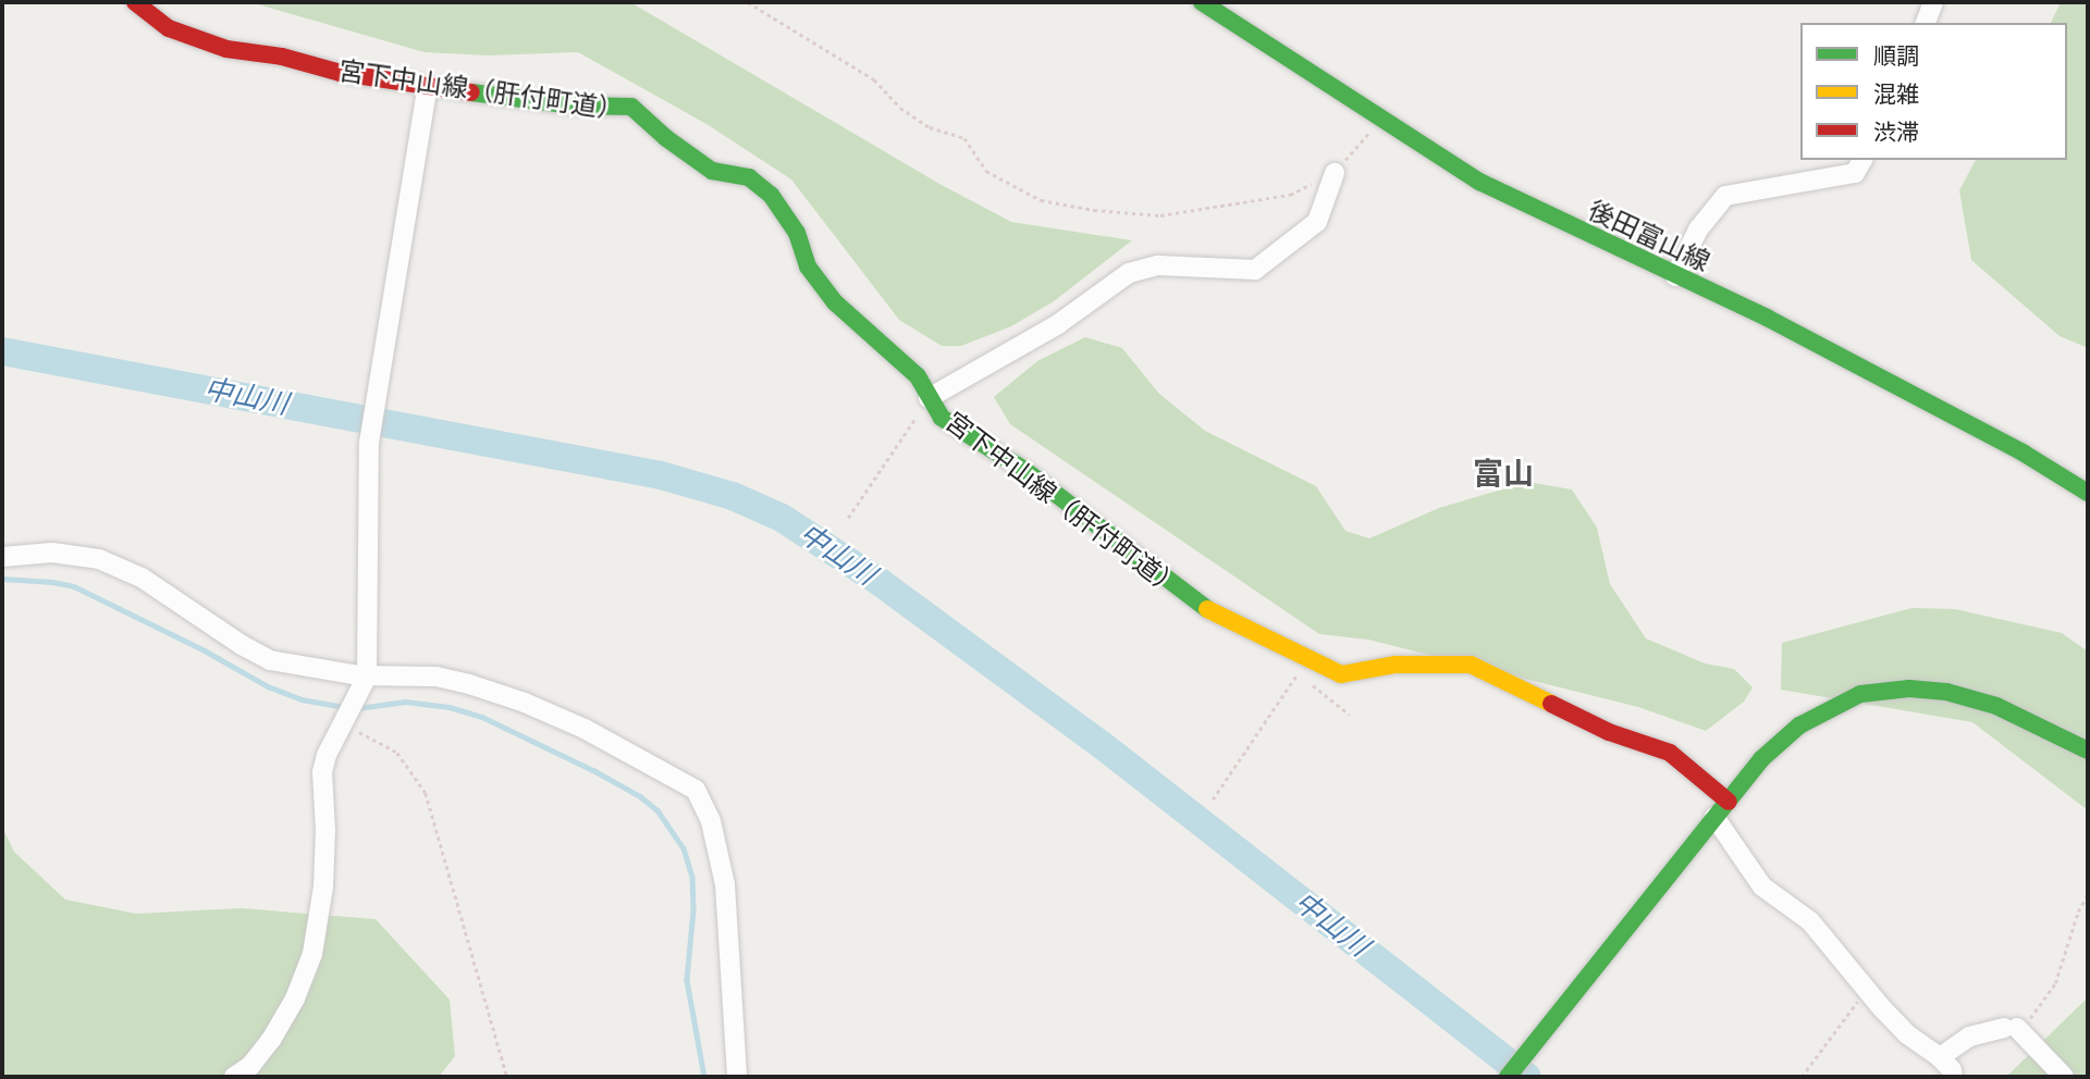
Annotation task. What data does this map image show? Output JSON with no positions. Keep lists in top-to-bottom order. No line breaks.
{"streets":{"street":["宮下中山線（肝付町道）","後田富山線"]},"districts":["富山"],"water":["中山川"],"legend":["順調","混雑","渋滞"]}
